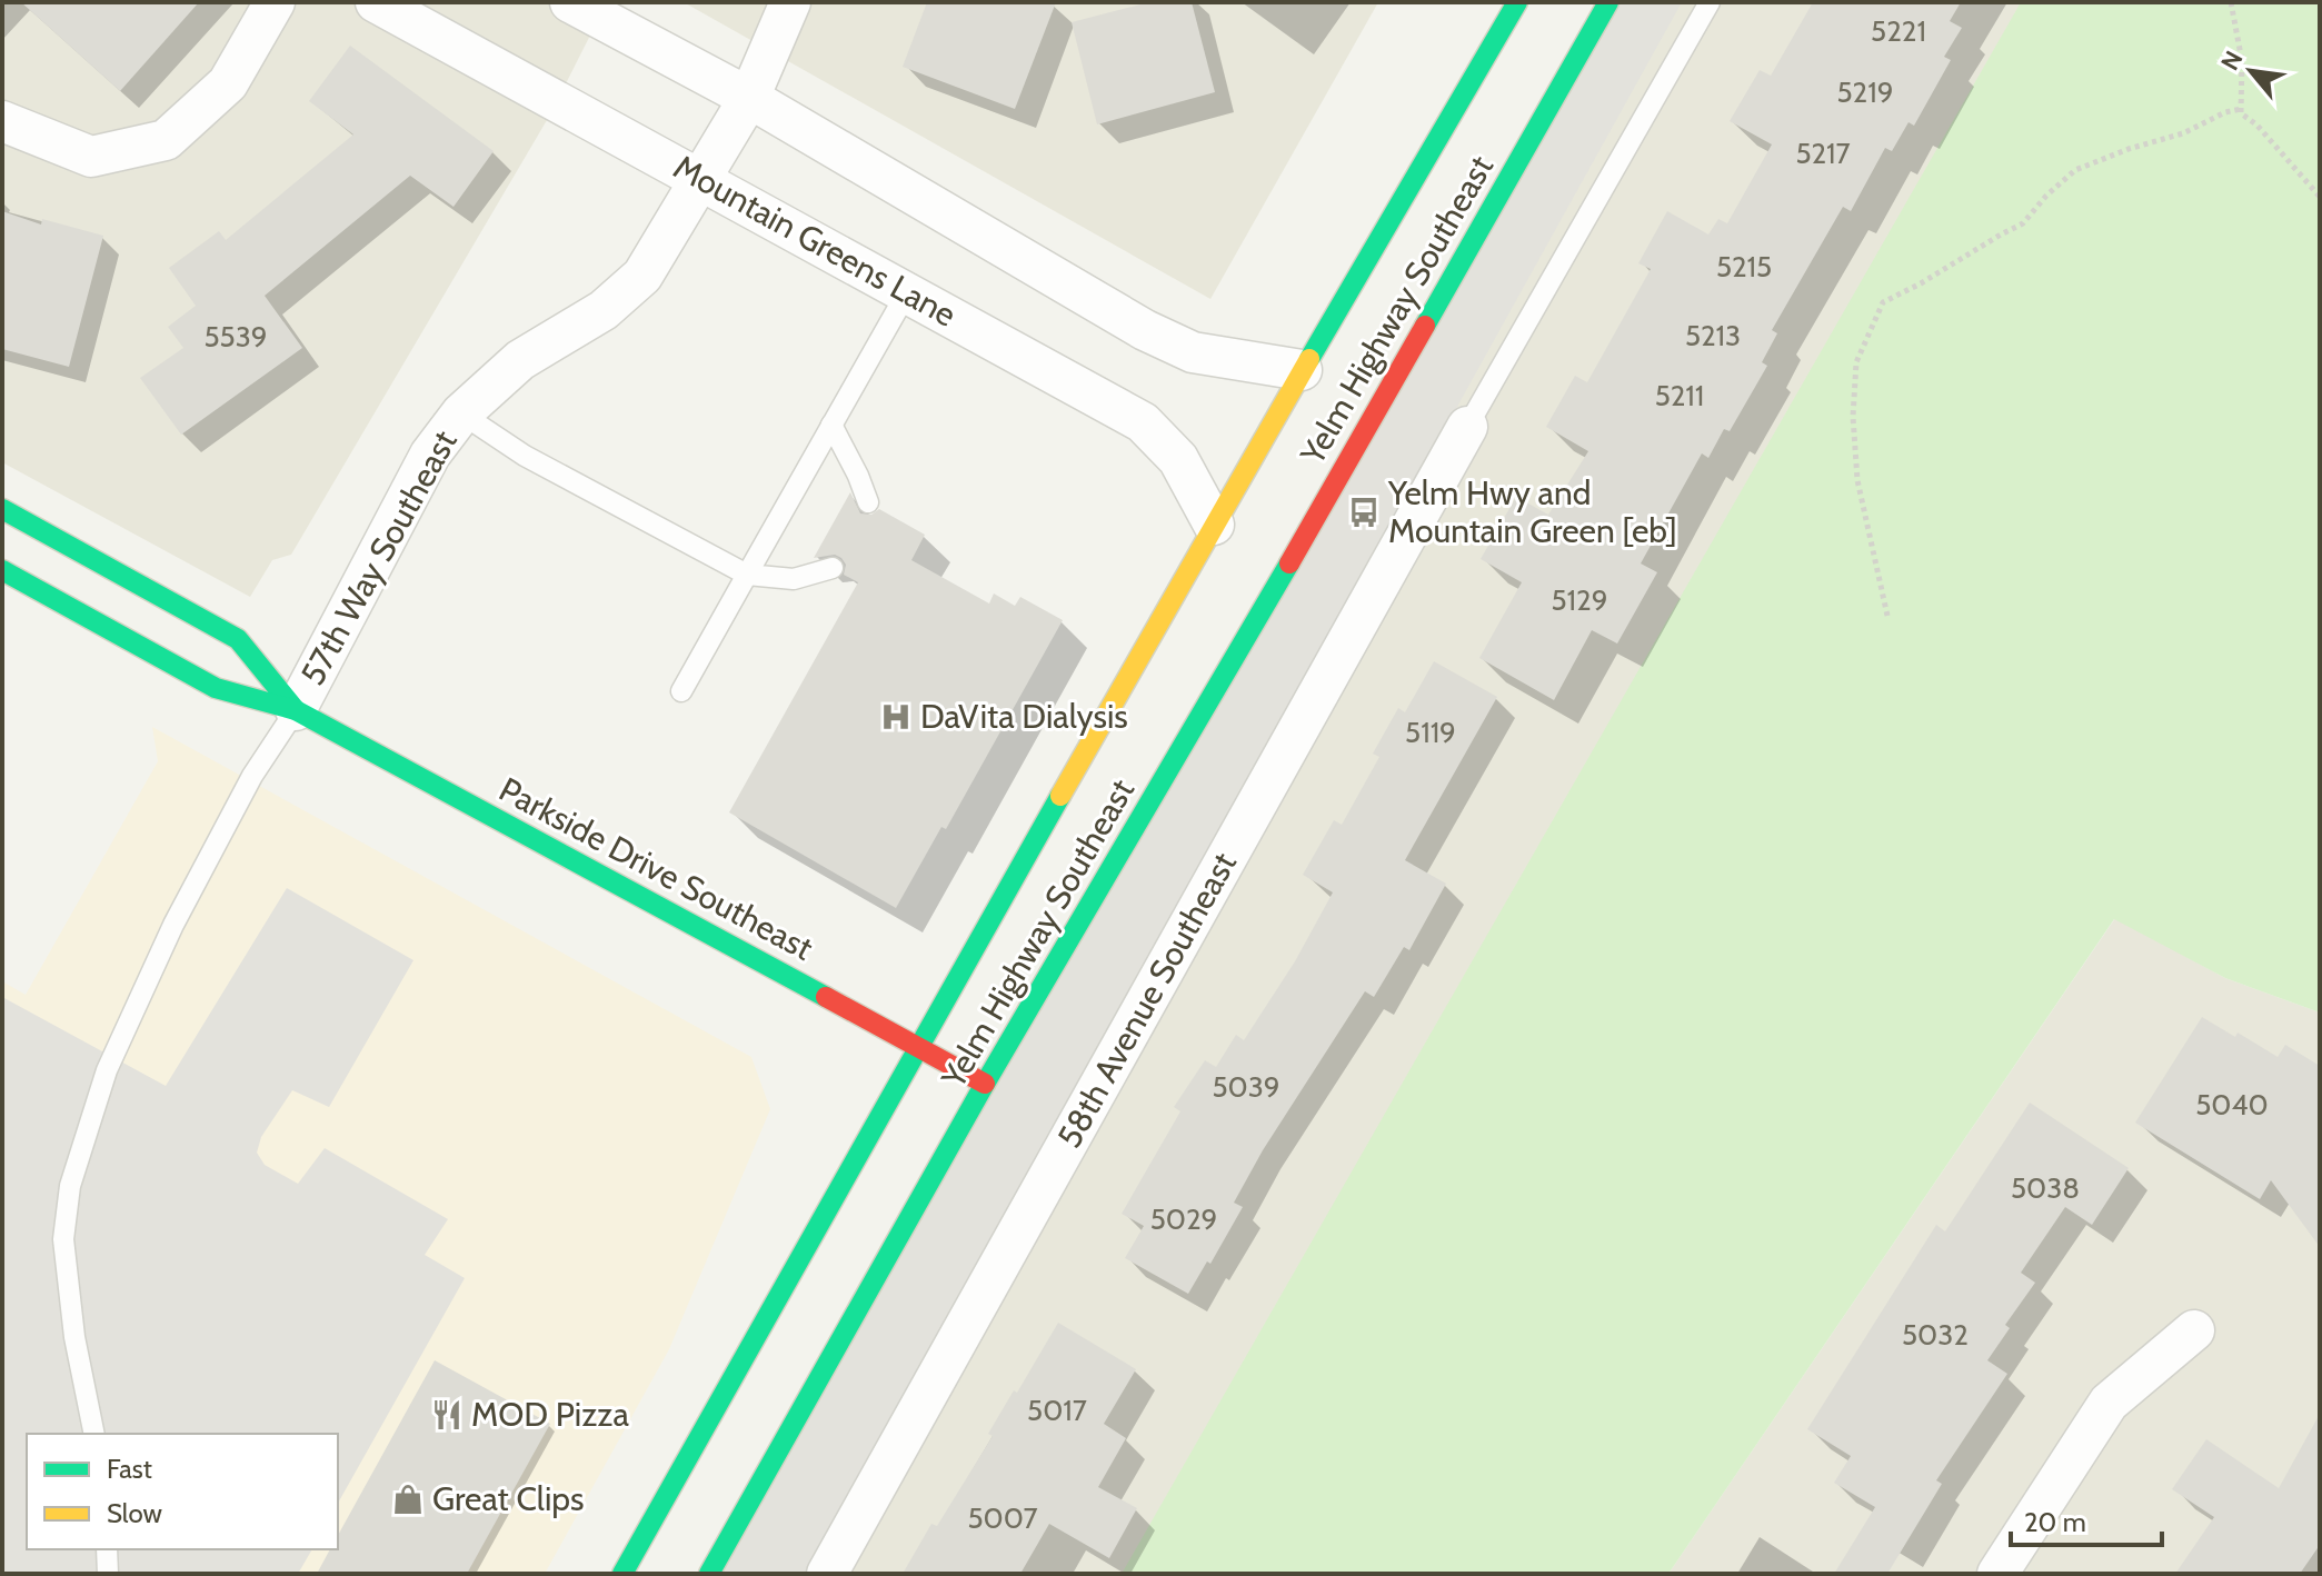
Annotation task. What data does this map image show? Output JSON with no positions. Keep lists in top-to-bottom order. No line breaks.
{"streets":{"main road":["Yelm Highway Southeast","Parkside Drive Southeast"],"street":["Mountain Greens Lane","57th Way Southeast","58th Avenue Southeast"]},"crossings":[["Mountain Greens Lane","Yelm Highway Southeast"],["Mountain Greens Lane","57th Way Southeast"],["Yelm Highway Southeast","Parkside Drive Southeast"],["57th Way Southeast","Parkside Drive Southeast"]],"places":{"bus stop":["Yelm Hwy and Mountain Green [eb]"],"hospital":["DaVita Dialysis"],"restaurant":["MOD Pizza"],"shop":["Great Clips"]},"house_numbers":["5221","5219","5217","5215","5213","5539","5211","5129","5119","5039","5040","5038","5029","5032","5017","5007"],"legend":["Fast","Slow"],"scale_bar":"20 m","north":"top left"}
